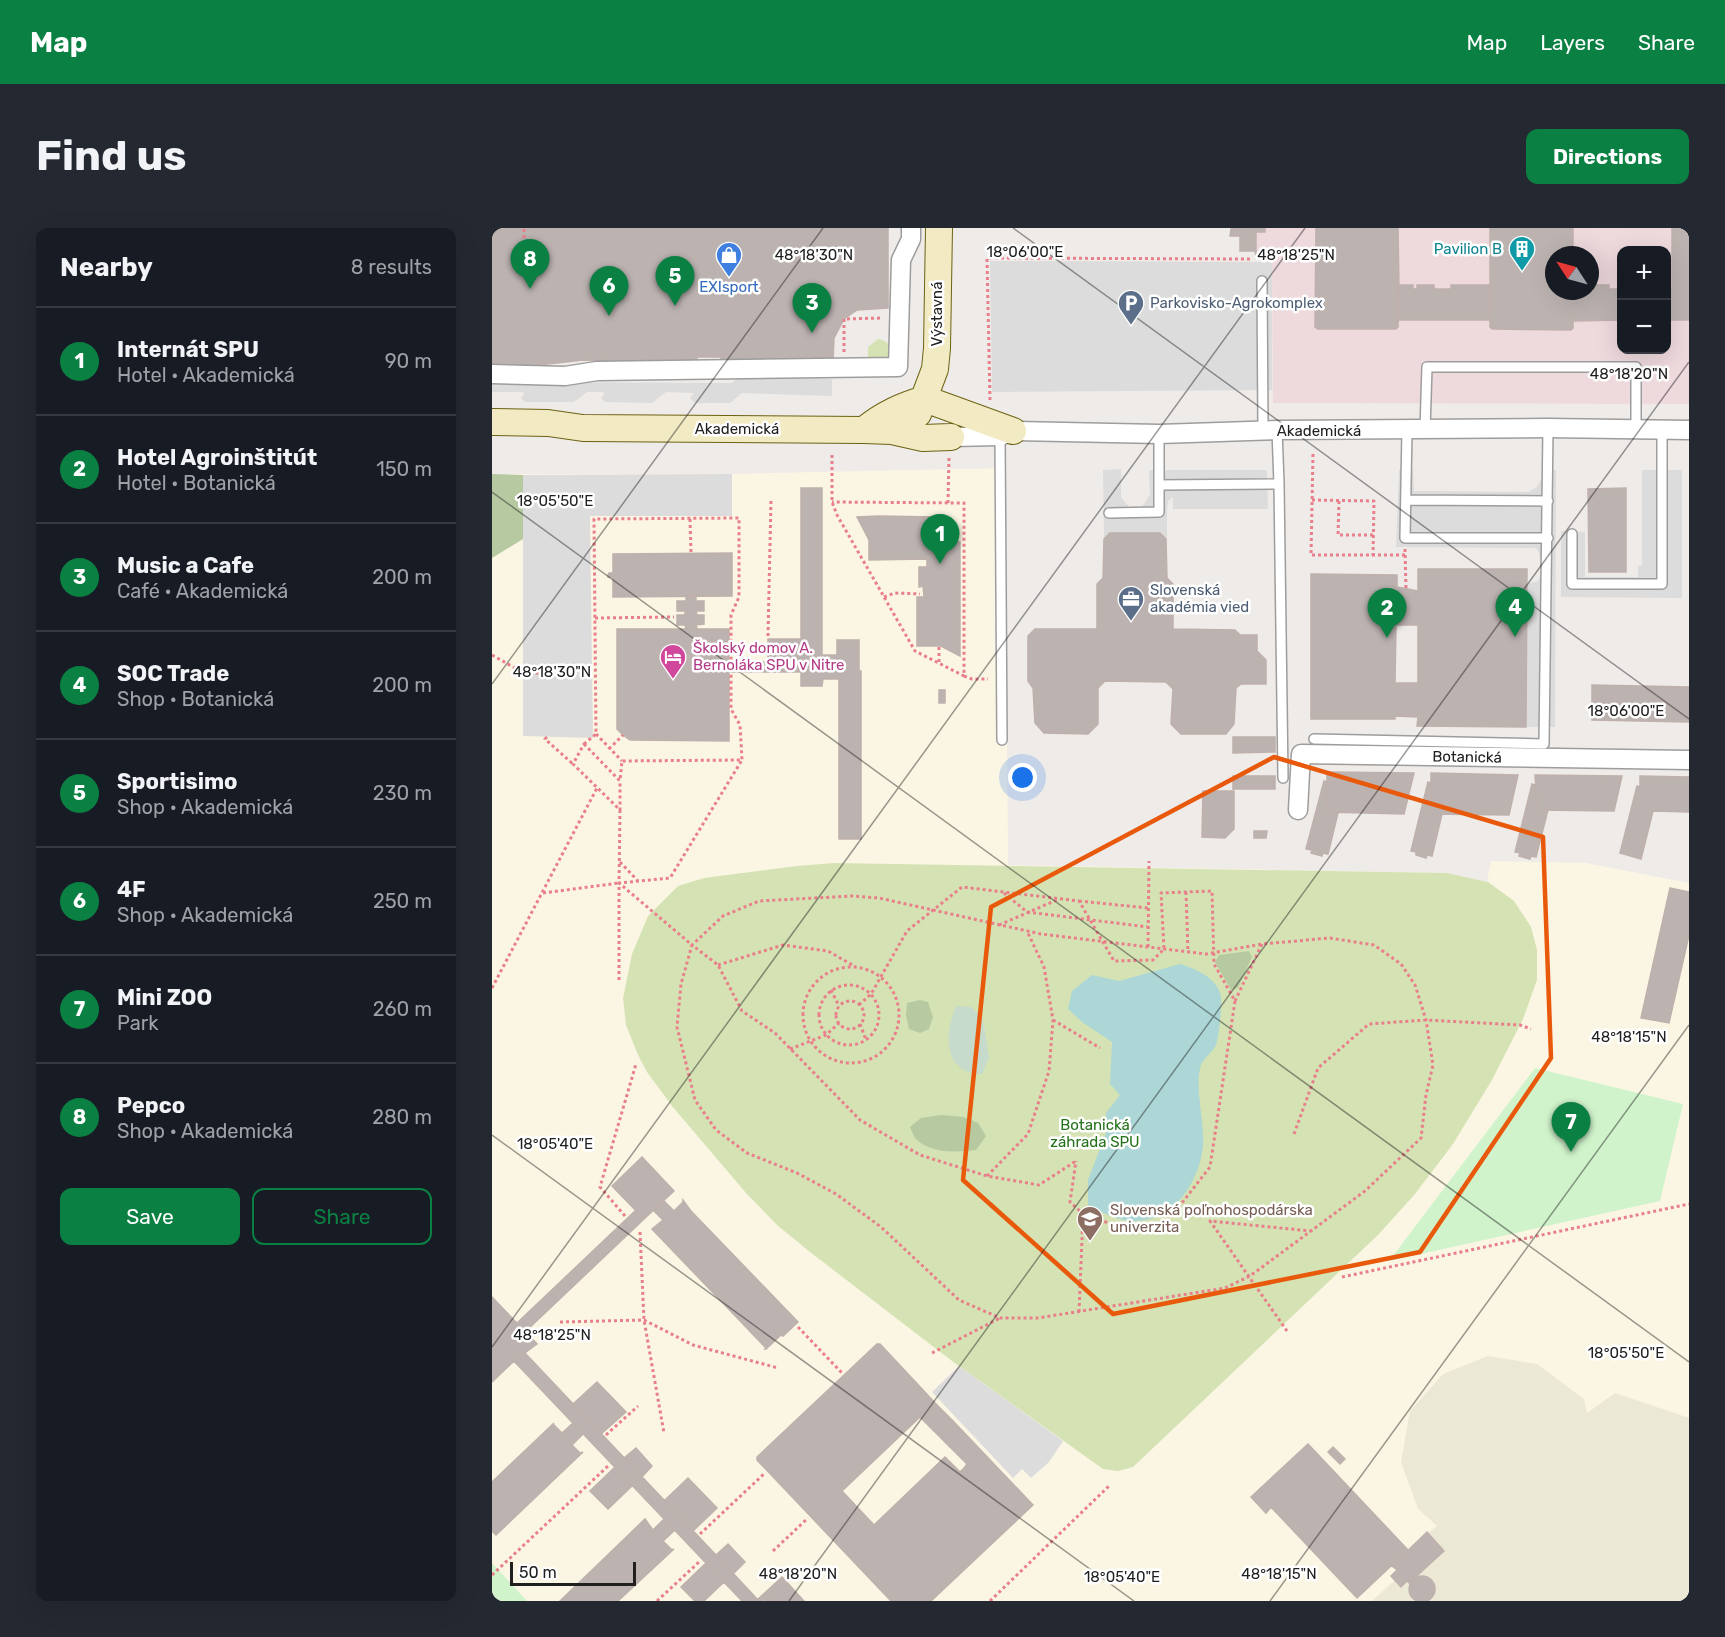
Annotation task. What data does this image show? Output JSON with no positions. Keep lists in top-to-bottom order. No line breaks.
{"streets":{"street":["Výstavná","Akademická","Botanická"]},"crossings":[["Výstavná","Akademická"]],"parks":["Botanická záhrada SPU"],"places":{"building":["Pavilion B"],"shop":["EXIsport"],"parking":["Parkovisko-Agrokomplex"],"office":["Slovenská akadémia vied"],"hotel":["Školský domov A. Bernoláka SPU v Nitre"],"school or university":["Slovenská poľnohospodárska univerzita"]},"scale_bar":"50 m","north":"top left","page":{"header":"Map","nav":["Map","Layers","Share"],"buttons":["Directions",["Save","Share"]],"title":"Find us","heading":["Nearby","8 results"],"pins":["8","5","6","3","1","4","2","7"],"map_buttons":["+","−"],"list":[{"mark":"1","name":"Internát SPU","note":"Hotel · Akademická","value":"90 m"},{"mark":"2","name":"Hotel Agroinštitút","note":"Hotel · Botanická","value":"150 m"},{"mark":"3","name":"Music a Cafe","note":"Café · Akademická","value":"200 m"},{"mark":"4","name":"SOC Trade","note":"Shop · Botanická","value":"200 m"},{"mark":"5","name":"Sportisimo","note":"Shop · Akademická","value":"230 m"},{"mark":"6","name":"4F","note":"Shop · Akademická","value":"250 m"},{"mark":"7","name":"Mini ZOO","note":"Park","value":"260 m"},{"mark":"8","name":"Pepco","note":"Shop · Akademická","value":"280 m"}],"scale":"50 m"},"coordinates":["18°06'00\"E","48°18'30\"N","48°18'25\"N","48°18'20\"N","18°05'50\"E","48°18'15\"N","18°05'40\"E"]}
